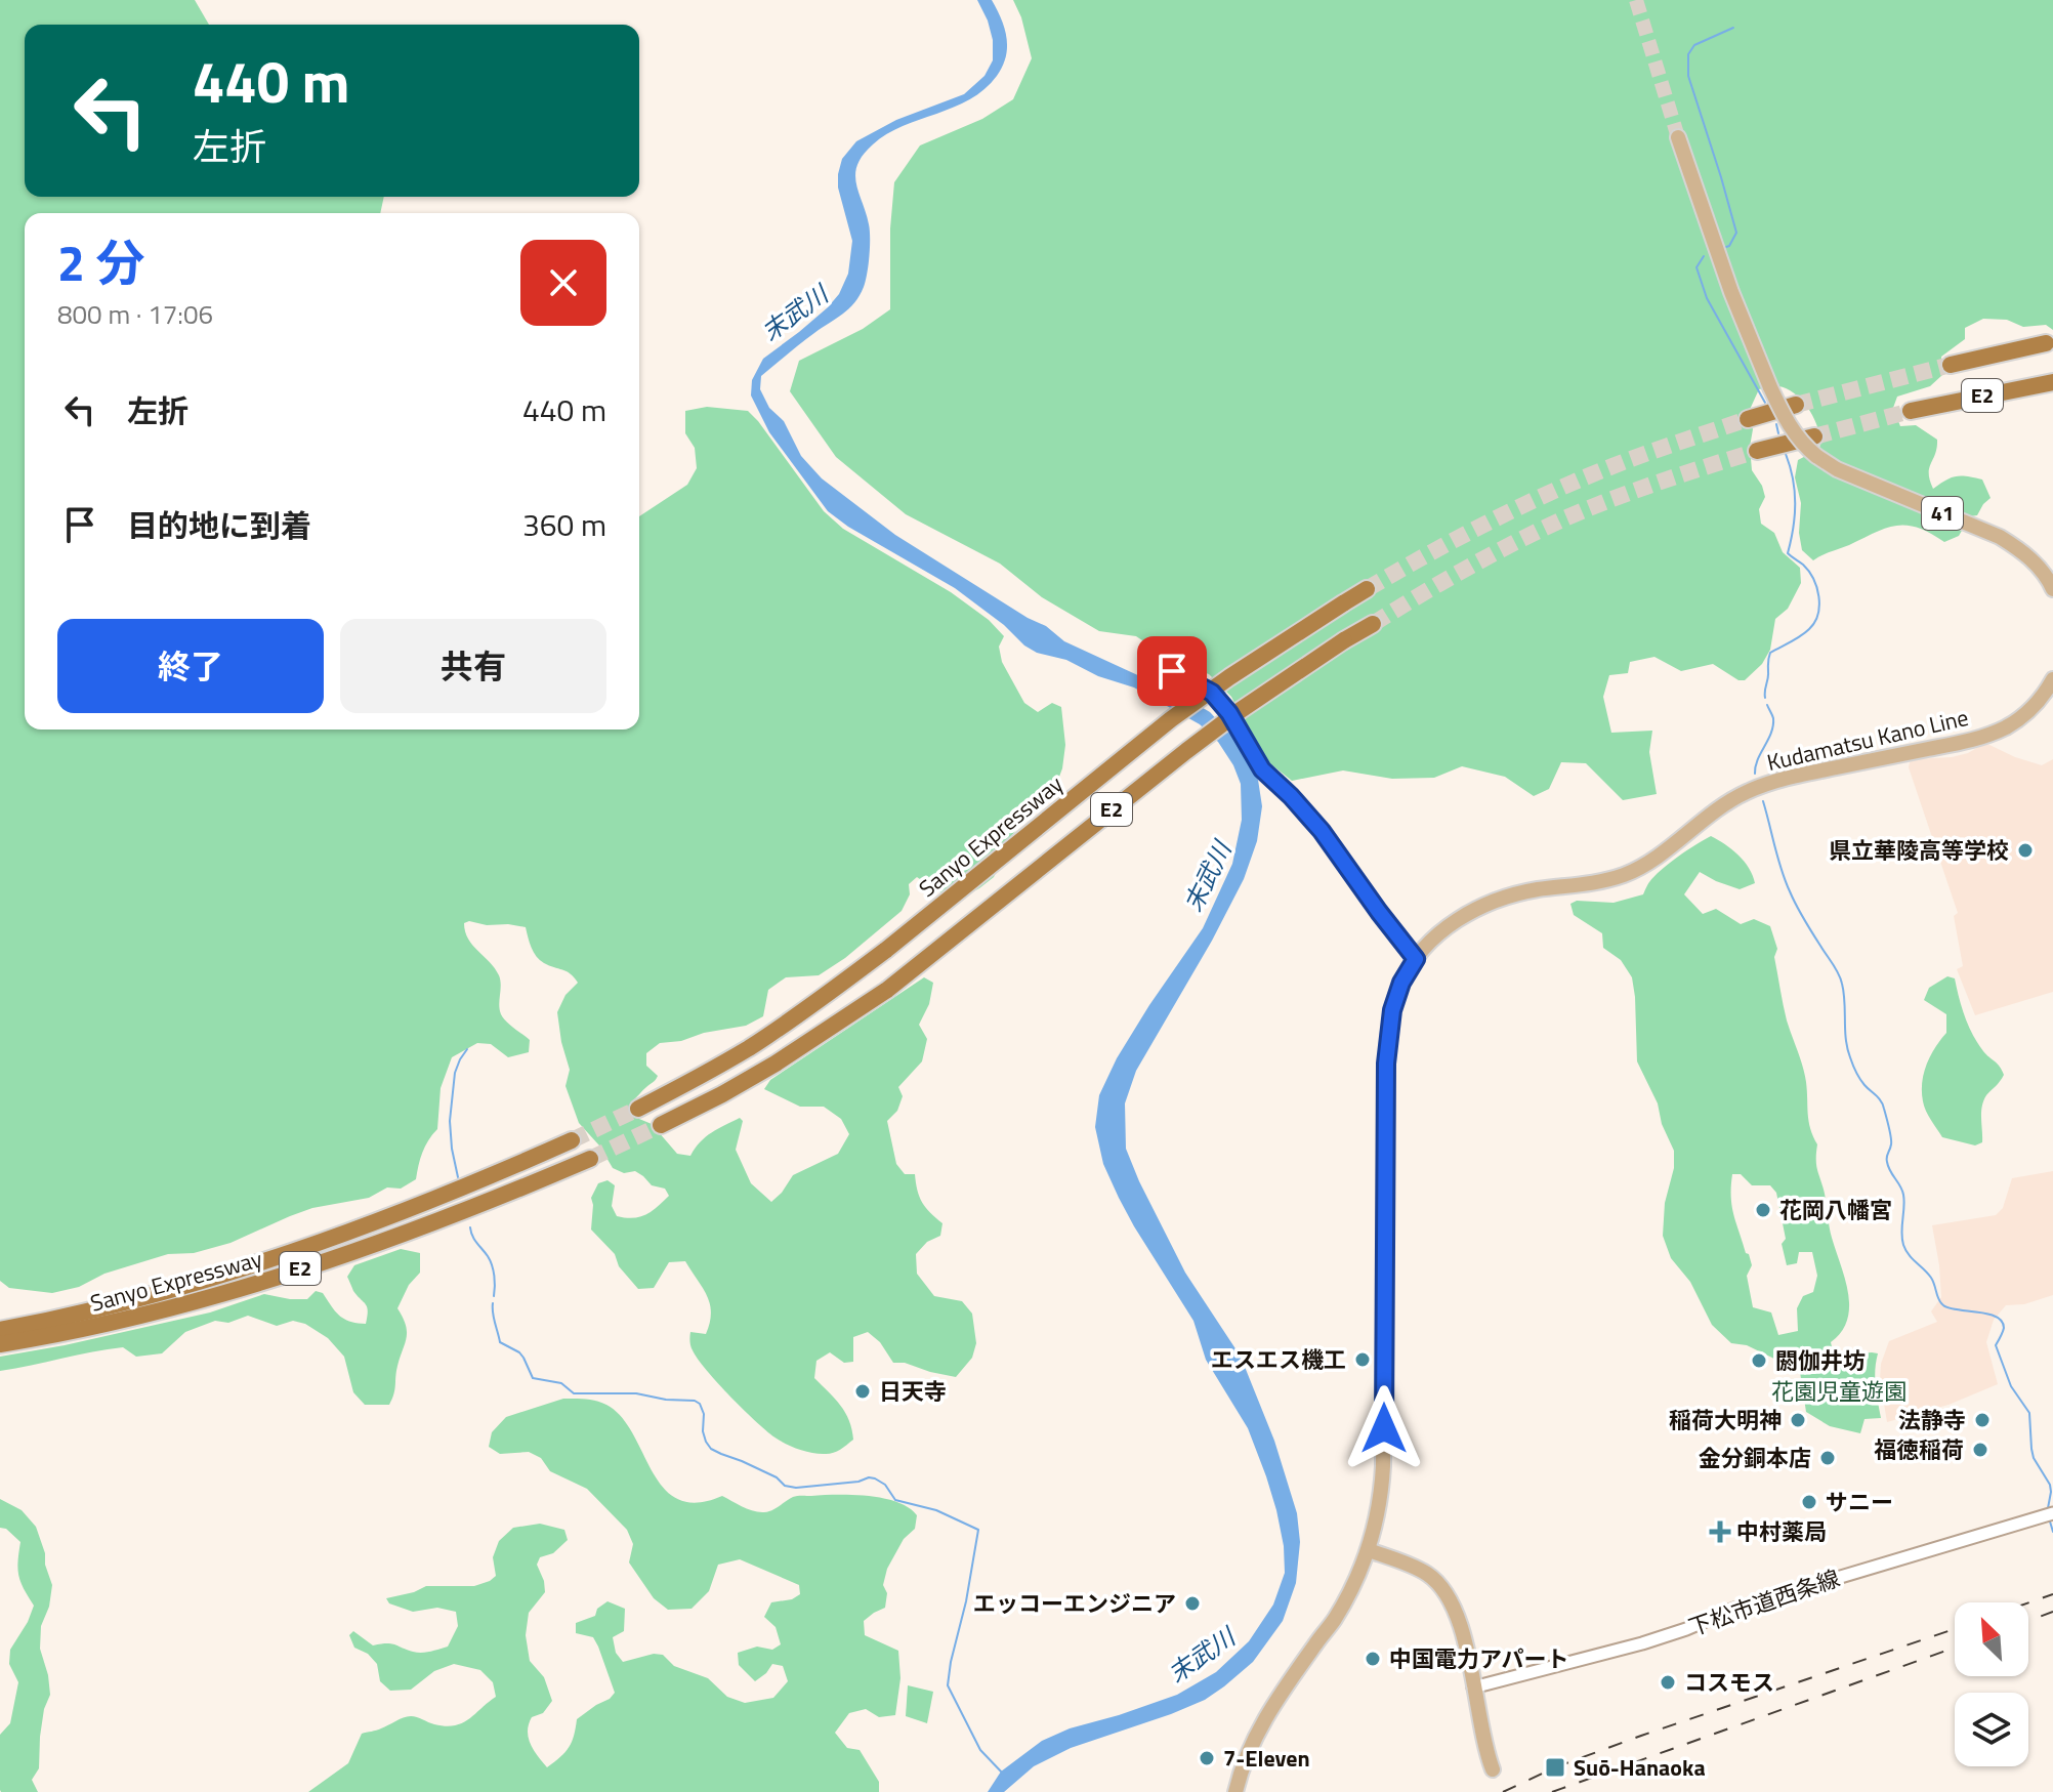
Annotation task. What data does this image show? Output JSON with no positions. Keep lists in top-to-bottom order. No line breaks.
{"streets":{"highway":["E2","Sanyo Expressway"],"main road":["41","Kudamatsu Kano Line"],"street":["下松市道西条線"]},"water":["末武川"],"parks":["花園児童遊園"],"places":{"other":["県立華陵高等学校","花岡八幡宮","エスエス機工","閼伽井坊","日天寺","稲荷大明神","法静寺","福徳稲荷","金分銅本店","サニー","エッコーエンジニア","中国電力アパート","コスモス","7-Eleven"],"health":["中村薬局"],"transit":["Suō-Hanaoka"]},"north":"top left","page":{"turn":["440 m","左折"],"heading":["2 分","800 m · 17:06"],"list":[{"name":"左折","value":"440 m"},{"name":"目的地に到着","value":"360 m"}],"buttons":["終了","共有"]}}
